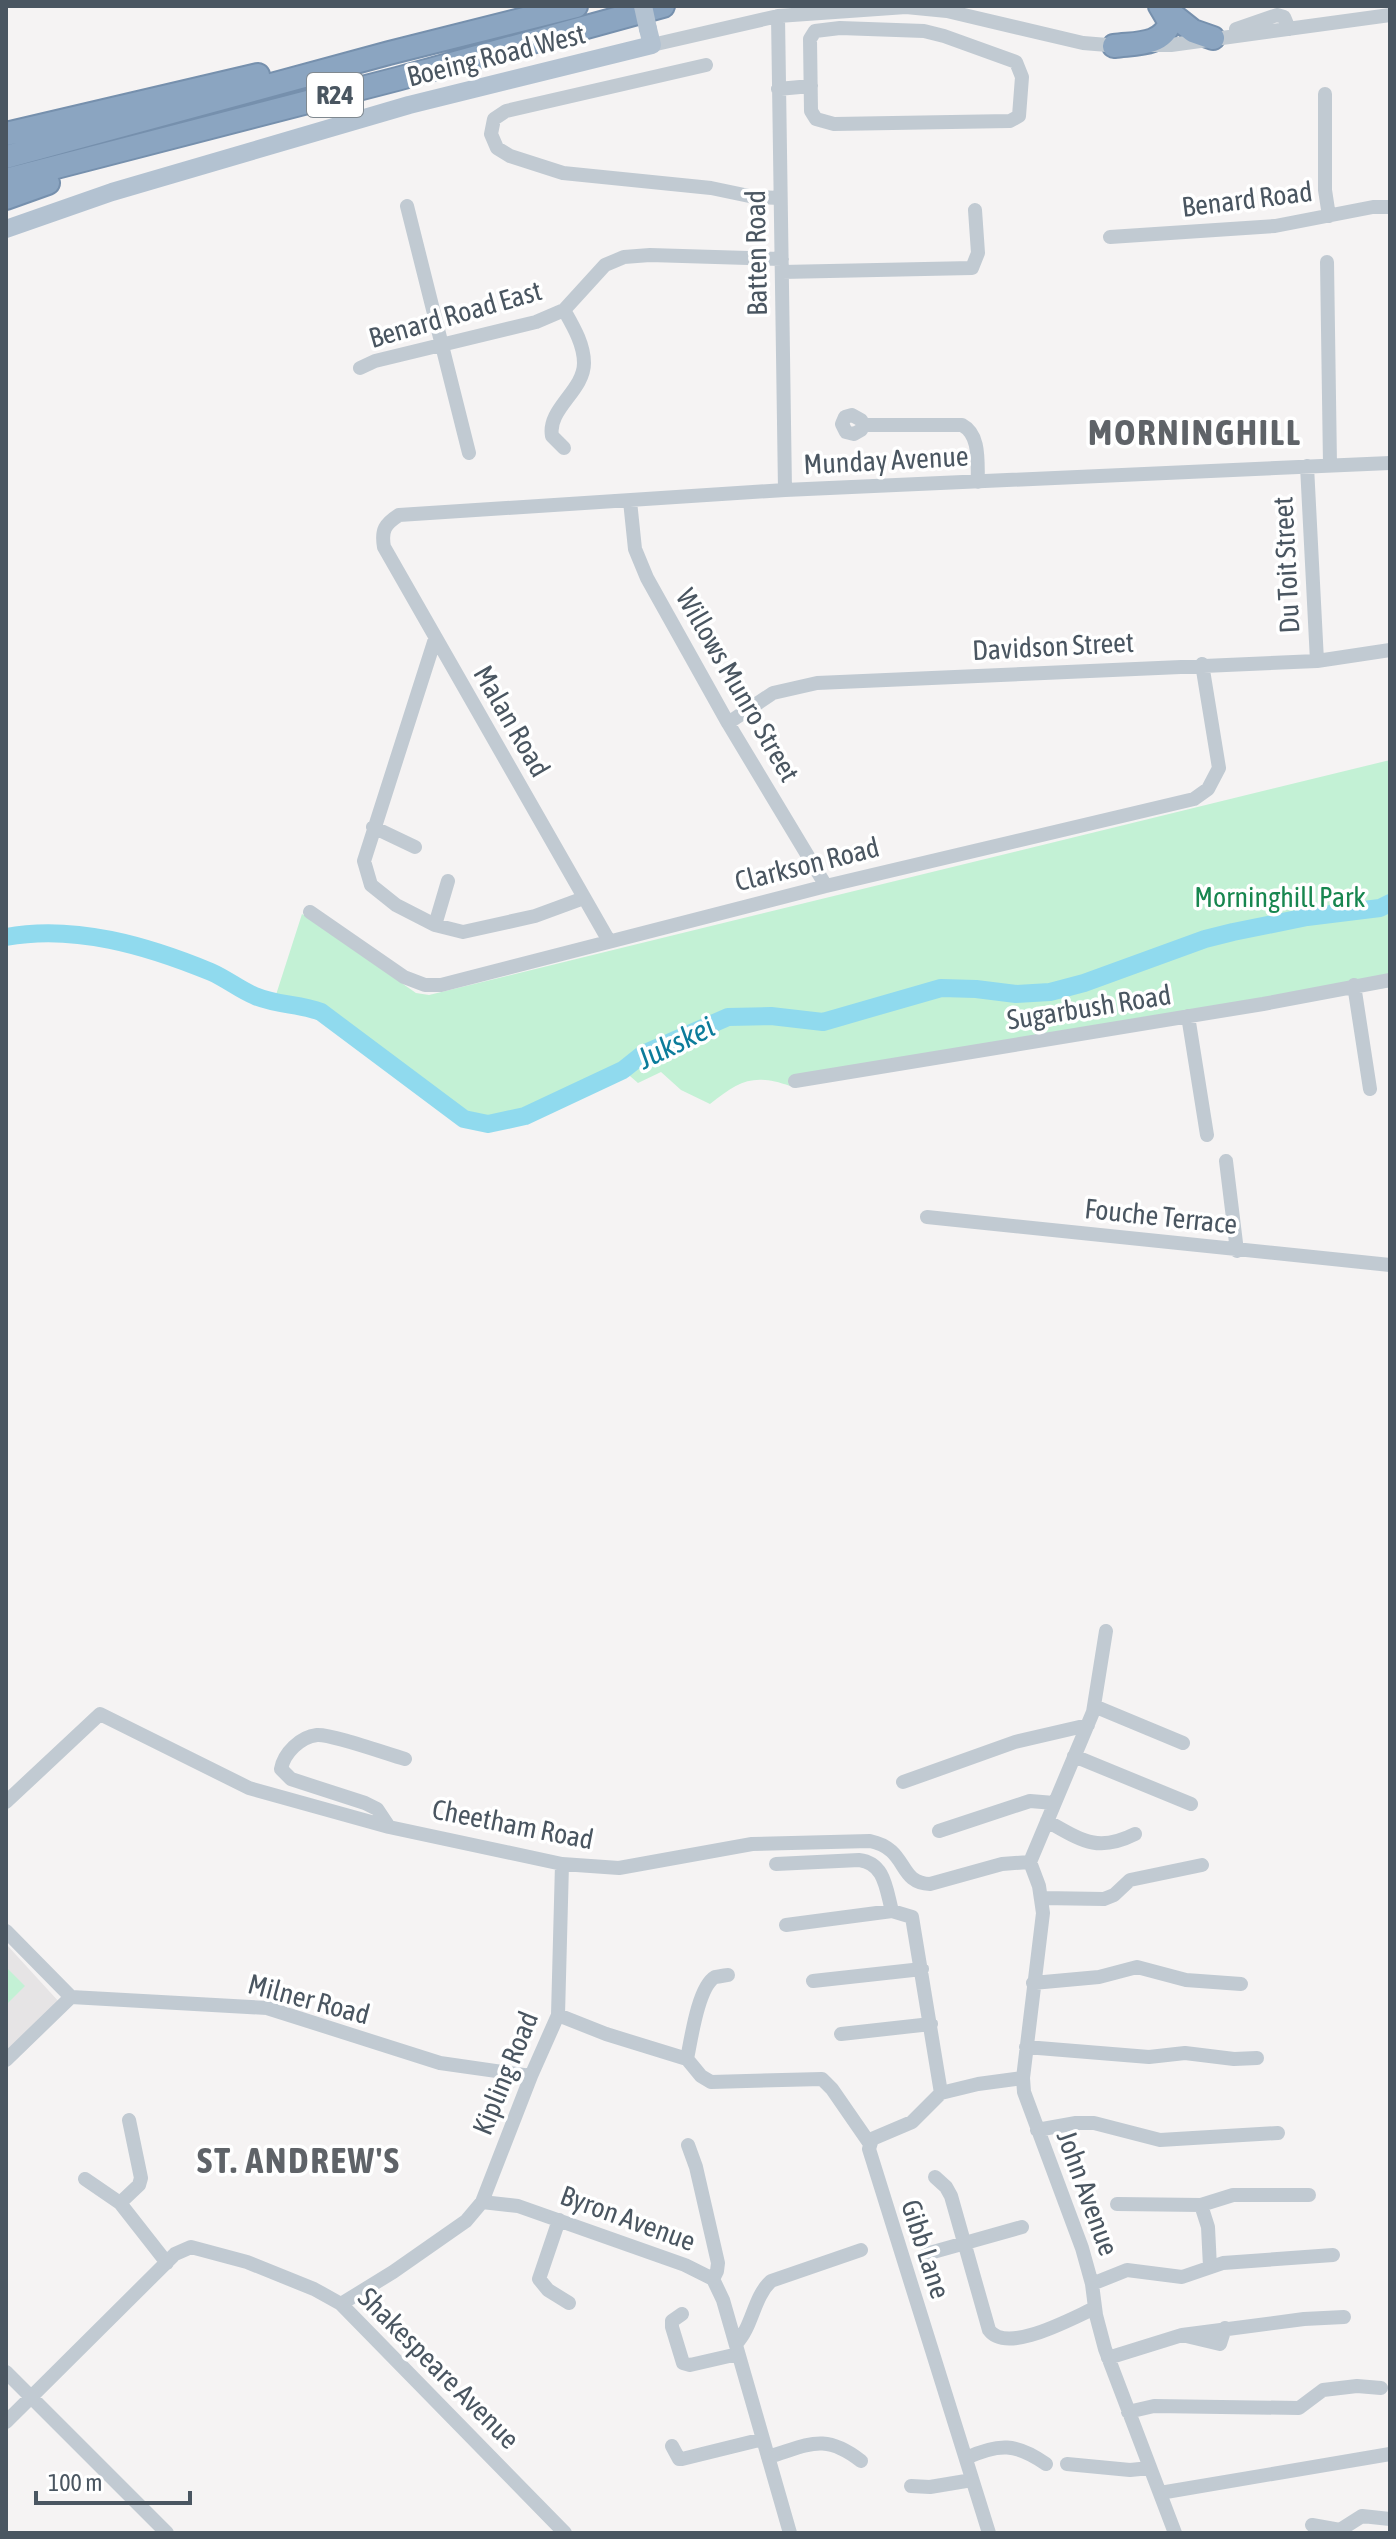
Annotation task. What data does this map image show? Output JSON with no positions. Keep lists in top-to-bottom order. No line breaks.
{"streets":{"highway":["R24"],"main road":["Boeing Road West"],"street":["Benard Road","Batten Road","Benard Road East","Munday Avenue","Du Toit Street","Davidson Street","Willows Munro Street","Malan Road","Clarkson Road","Sugarbush Road","Fouche Terrace","Cheetham Road","Milner Road","Kipling Road","John Avenue","Byron Avenue","Gibb Lane","Shakespeare Avenue"]},"crossings":[["Boeing Road West","Batten Road"],["Batten Road","Benard Road East"],["Batten Road","Munday Avenue"],["Munday Avenue","Du Toit Street"],["Munday Avenue","Willows Munro Street"],["Munday Avenue","Malan Road"],["Du Toit Street","Davidson Street"],["Davidson Street","Willows Munro Street"],["Davidson Street","Clarkson Road"],["Willows Munro Street","Clarkson Road"],["Malan Road","Clarkson Road"],["Cheetham Road","Kipling Road"],["Cheetham Road","John Avenue"],["Milner Road","Kipling Road"],["Kipling Road","Byron Avenue"]],"districts":["MORNINGHILL","ST. ANDREW'S"],"water":["Jukskei"],"parks":["Morninghill Park"],"scale_bar":"100 m"}
